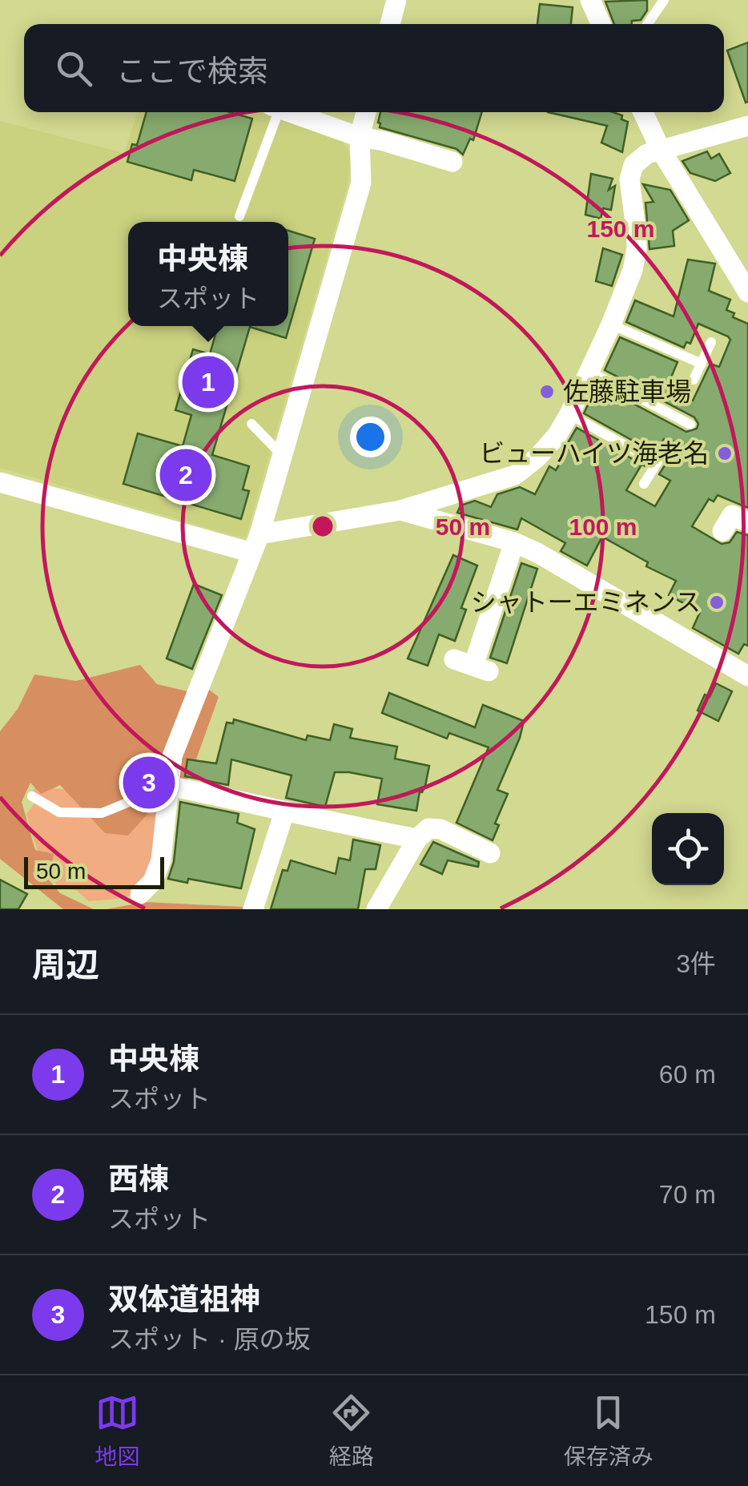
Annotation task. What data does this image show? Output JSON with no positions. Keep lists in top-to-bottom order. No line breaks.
{"places":["佐藤駐車場","ビューハイツ海老名","シャトーエミネンス"],"scale_bar":"50 m","page":{"search":"ここで検索","popup":["中央棟","スポット"],"pins":["1","2","3"],"scale":"50 m","heading":["周辺","3件"],"list":[{"mark":"1","name":"中央棟","note":"スポット","value":"60 m"},{"mark":"2","name":"西棟","note":"スポット","value":"70 m"},{"mark":"3","name":"双体道祖神","note":"スポット · 原の坂","value":"150 m"}],"nav":["地図","経路","保存済み"]},"rings":["150 m","50 m","100 m"]}
